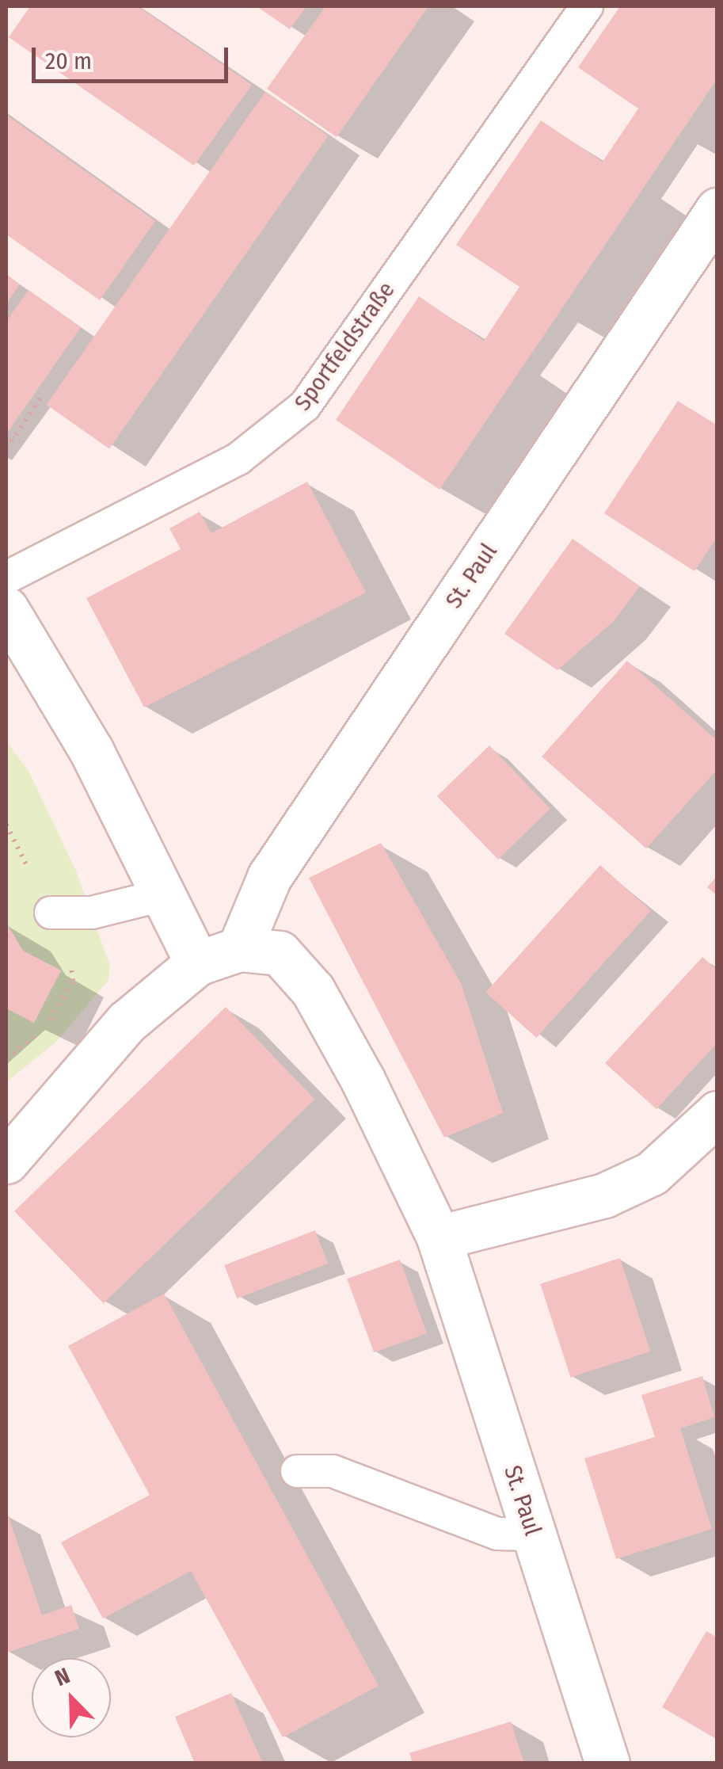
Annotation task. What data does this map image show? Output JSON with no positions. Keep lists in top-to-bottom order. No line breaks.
{"streets":{"street":["St. Paul"],"lane":["Sportfeldstraße"]},"scale_bar":"20 m","north":"top left"}
